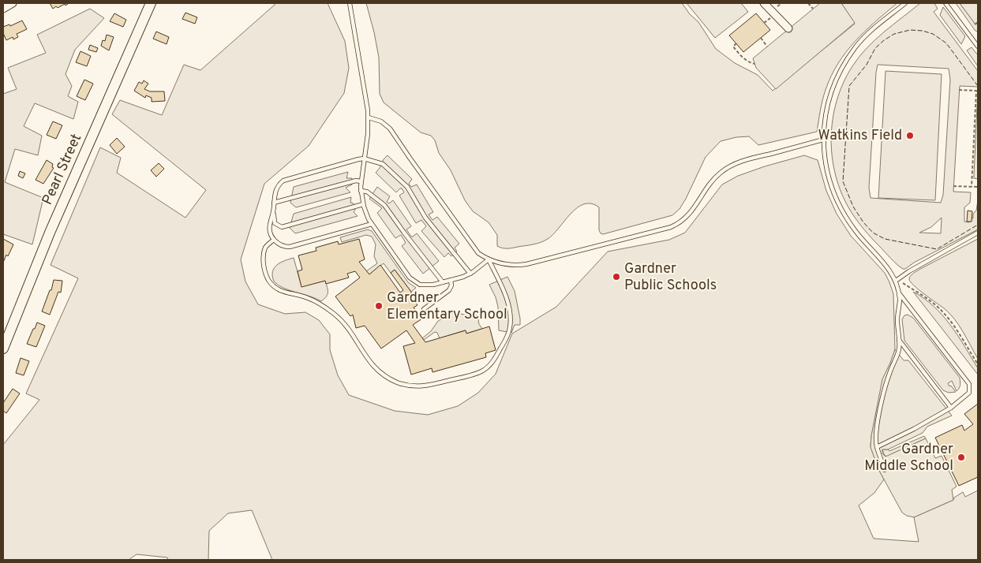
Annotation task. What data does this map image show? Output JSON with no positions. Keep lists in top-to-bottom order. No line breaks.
{"streets":{"main road":["Pearl Street"]},"places":["Watkins Field","Gardner Public Schools","Gardner Elementary School","Gardner Middle School"]}
